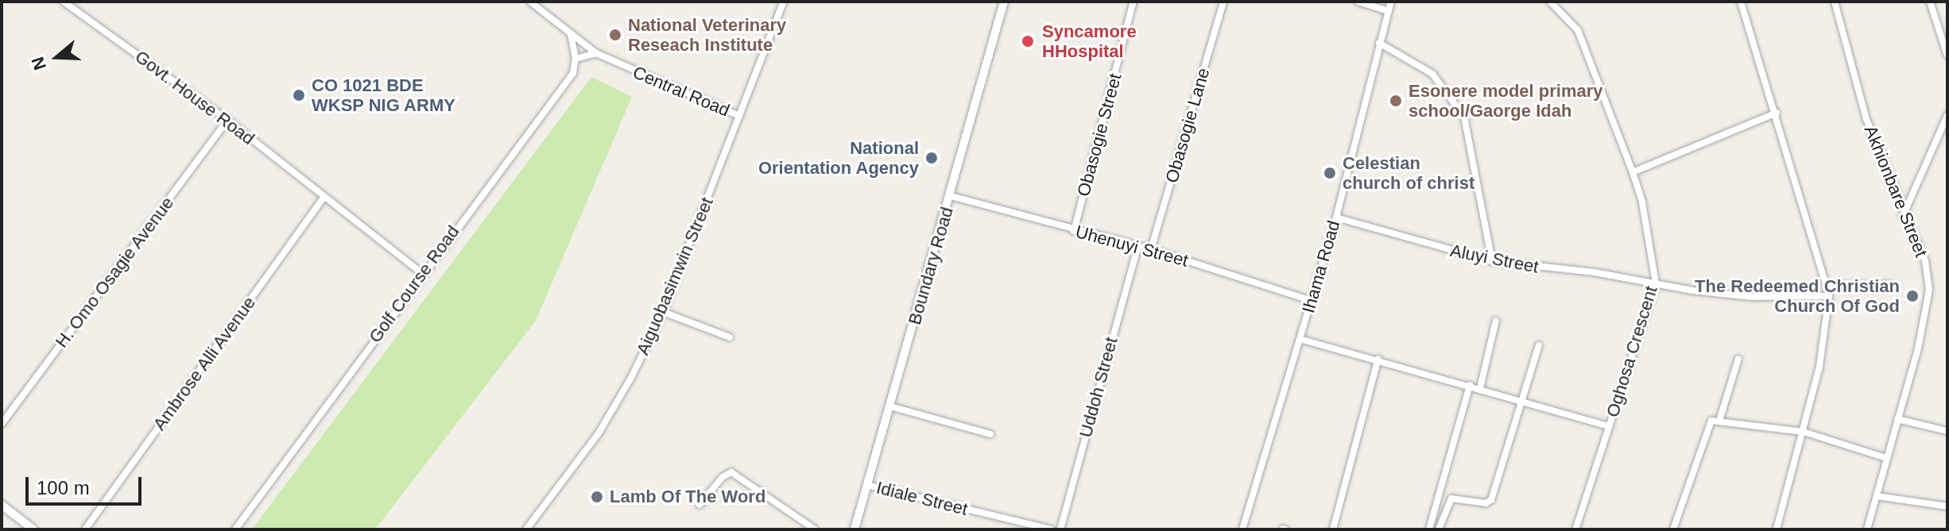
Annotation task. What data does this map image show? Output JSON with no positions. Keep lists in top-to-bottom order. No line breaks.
{"streets":{"street":["Central Road","Govt. House Road","Obasogie Lane","Obasogie Street","Akhionbare Street","Uhenuyi Street","Aluyi Street","Boundary Road","Ihama Road","H. Omo Osagie Avenue","Aiguobasimwin Street","Golf Course Road","Oghosa Crescent","Ambrose Alli Avenue","Uddoh Street","Idiale Street"]},"crossings":[["Central Road","Aiguobasimwin Street"],["Govt. House Road","H. Omo Osagie Avenue"],["Govt. House Road","Golf Course Road"],["Govt. House Road","Ambrose Alli Avenue"],["Obasogie Lane","Uhenuyi Street"],["Obasogie Street","Uhenuyi Street"],["Uhenuyi Street","Boundary Road"],["Uhenuyi Street","Ihama Road"],["Uhenuyi Street","Uddoh Street"],["Aluyi Street","Ihama Road"],["Aluyi Street","Oghosa Crescent"],["Boundary Road","Idiale Street"]],"places":["National Veterinary Reseach Institute","Syncamore HHospital","CO 1021 BDE WKSP NIG ARMY","Esonere model primary school/Gaorge Idah","National Orientation Agency","Celestian church of christ","The Redeemed Christian Church Of God","Lamb Of The Word"],"scale_bar":"100 m","north":"left"}
